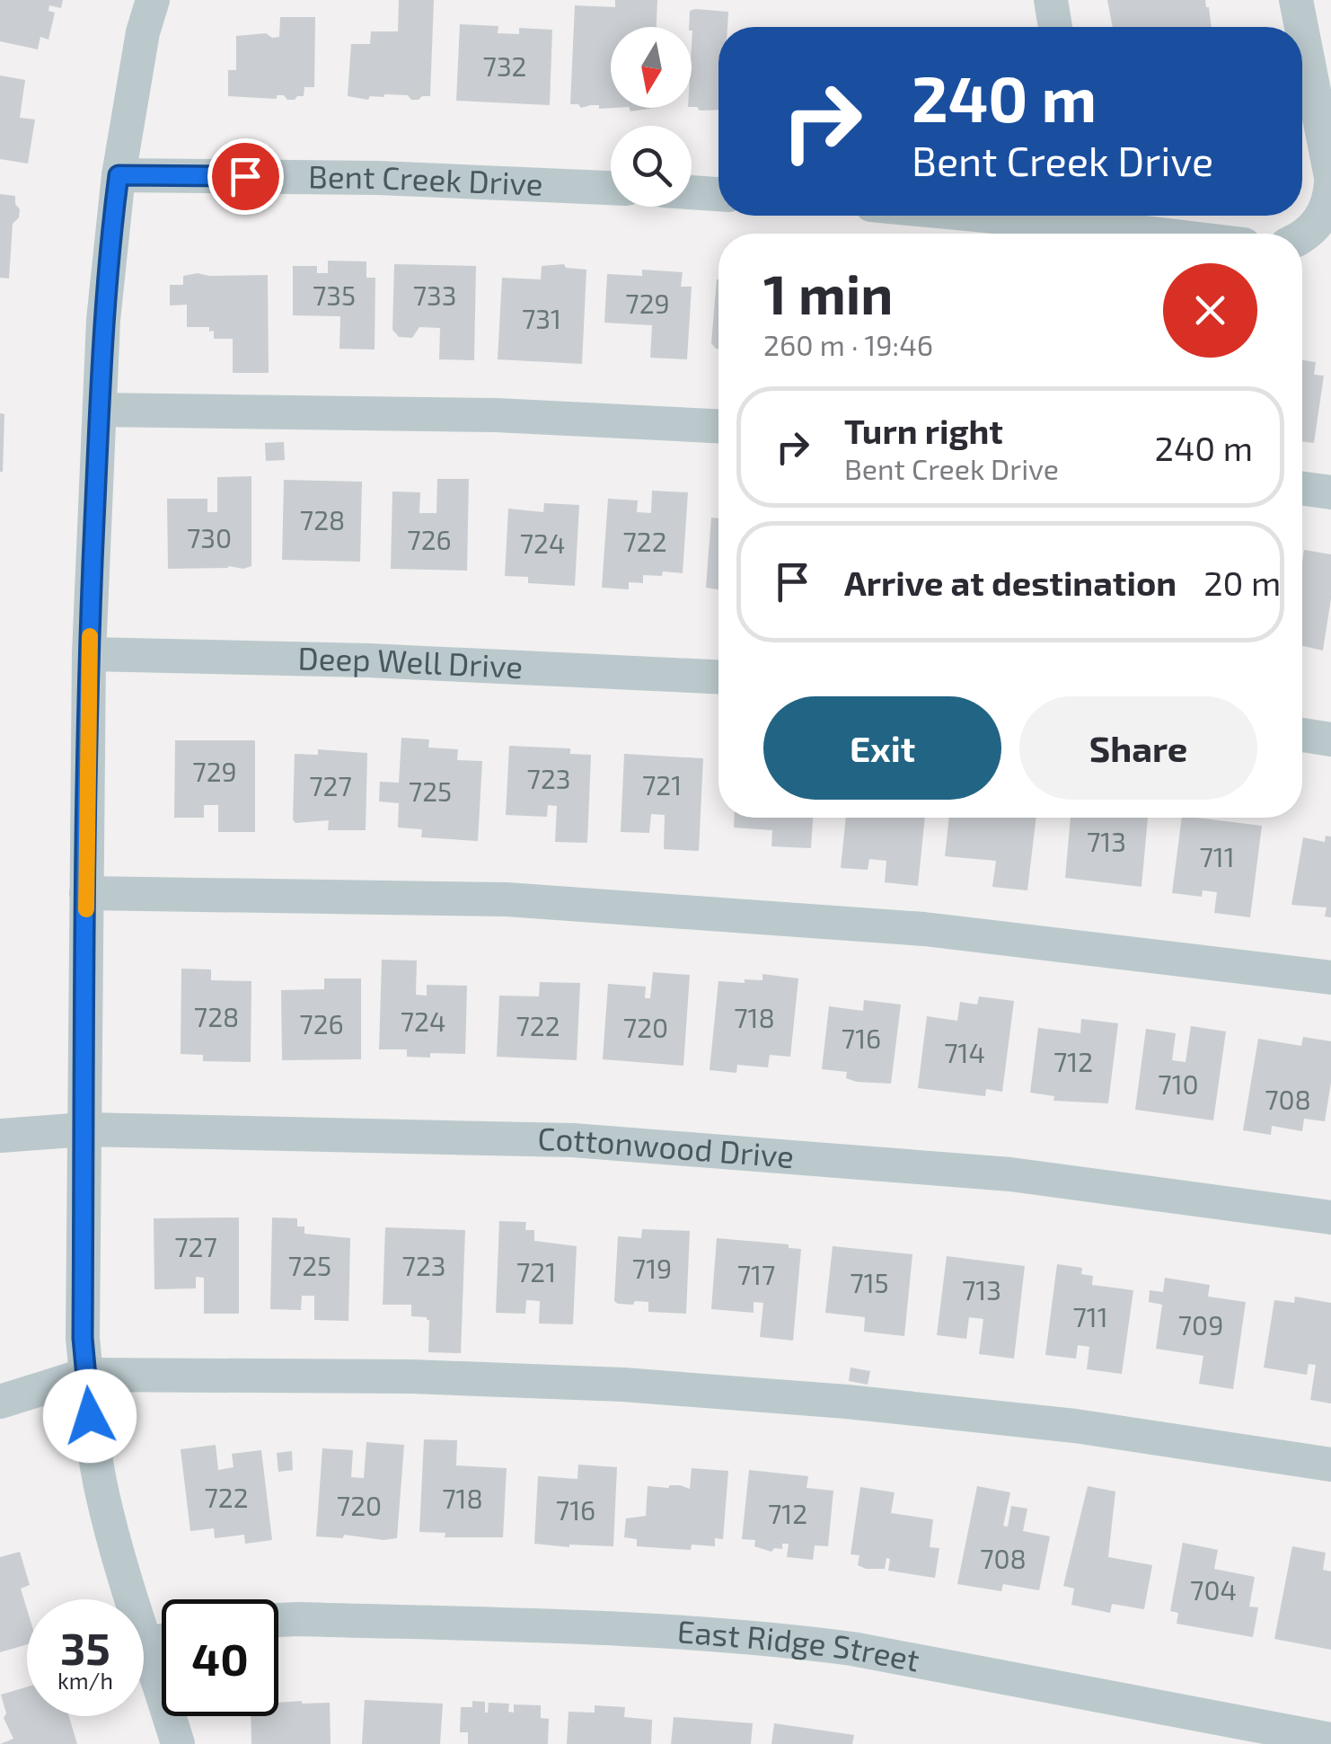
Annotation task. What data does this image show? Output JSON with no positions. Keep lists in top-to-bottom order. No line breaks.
{"streets":{"street":["Bent Creek Drive","Deep Well Drive","Cottonwood Drive","East Ridge Street"]},"house_numbers":["732","735","733","729","731","728","730","726","722","724","729","723","721","727","725","713","711","728","718","724","726","722","720","716","714","712","710","708","727","725","723","719","721","717","715","713","711","709","722","718","720","716","712","708","704"],"north":"bottom","page":{"turn":["240 m","Bent Creek Drive"],"heading":["1 min","260 m · 19:46"],"list":[{"name":"Turn right","note":"Bent Creek Drive","value":"240 m"},{"name":"Arrive at destination","value":"20 m"}],"buttons":["Exit","Share"],"speed":"35 km/h","limit":"40"}}
